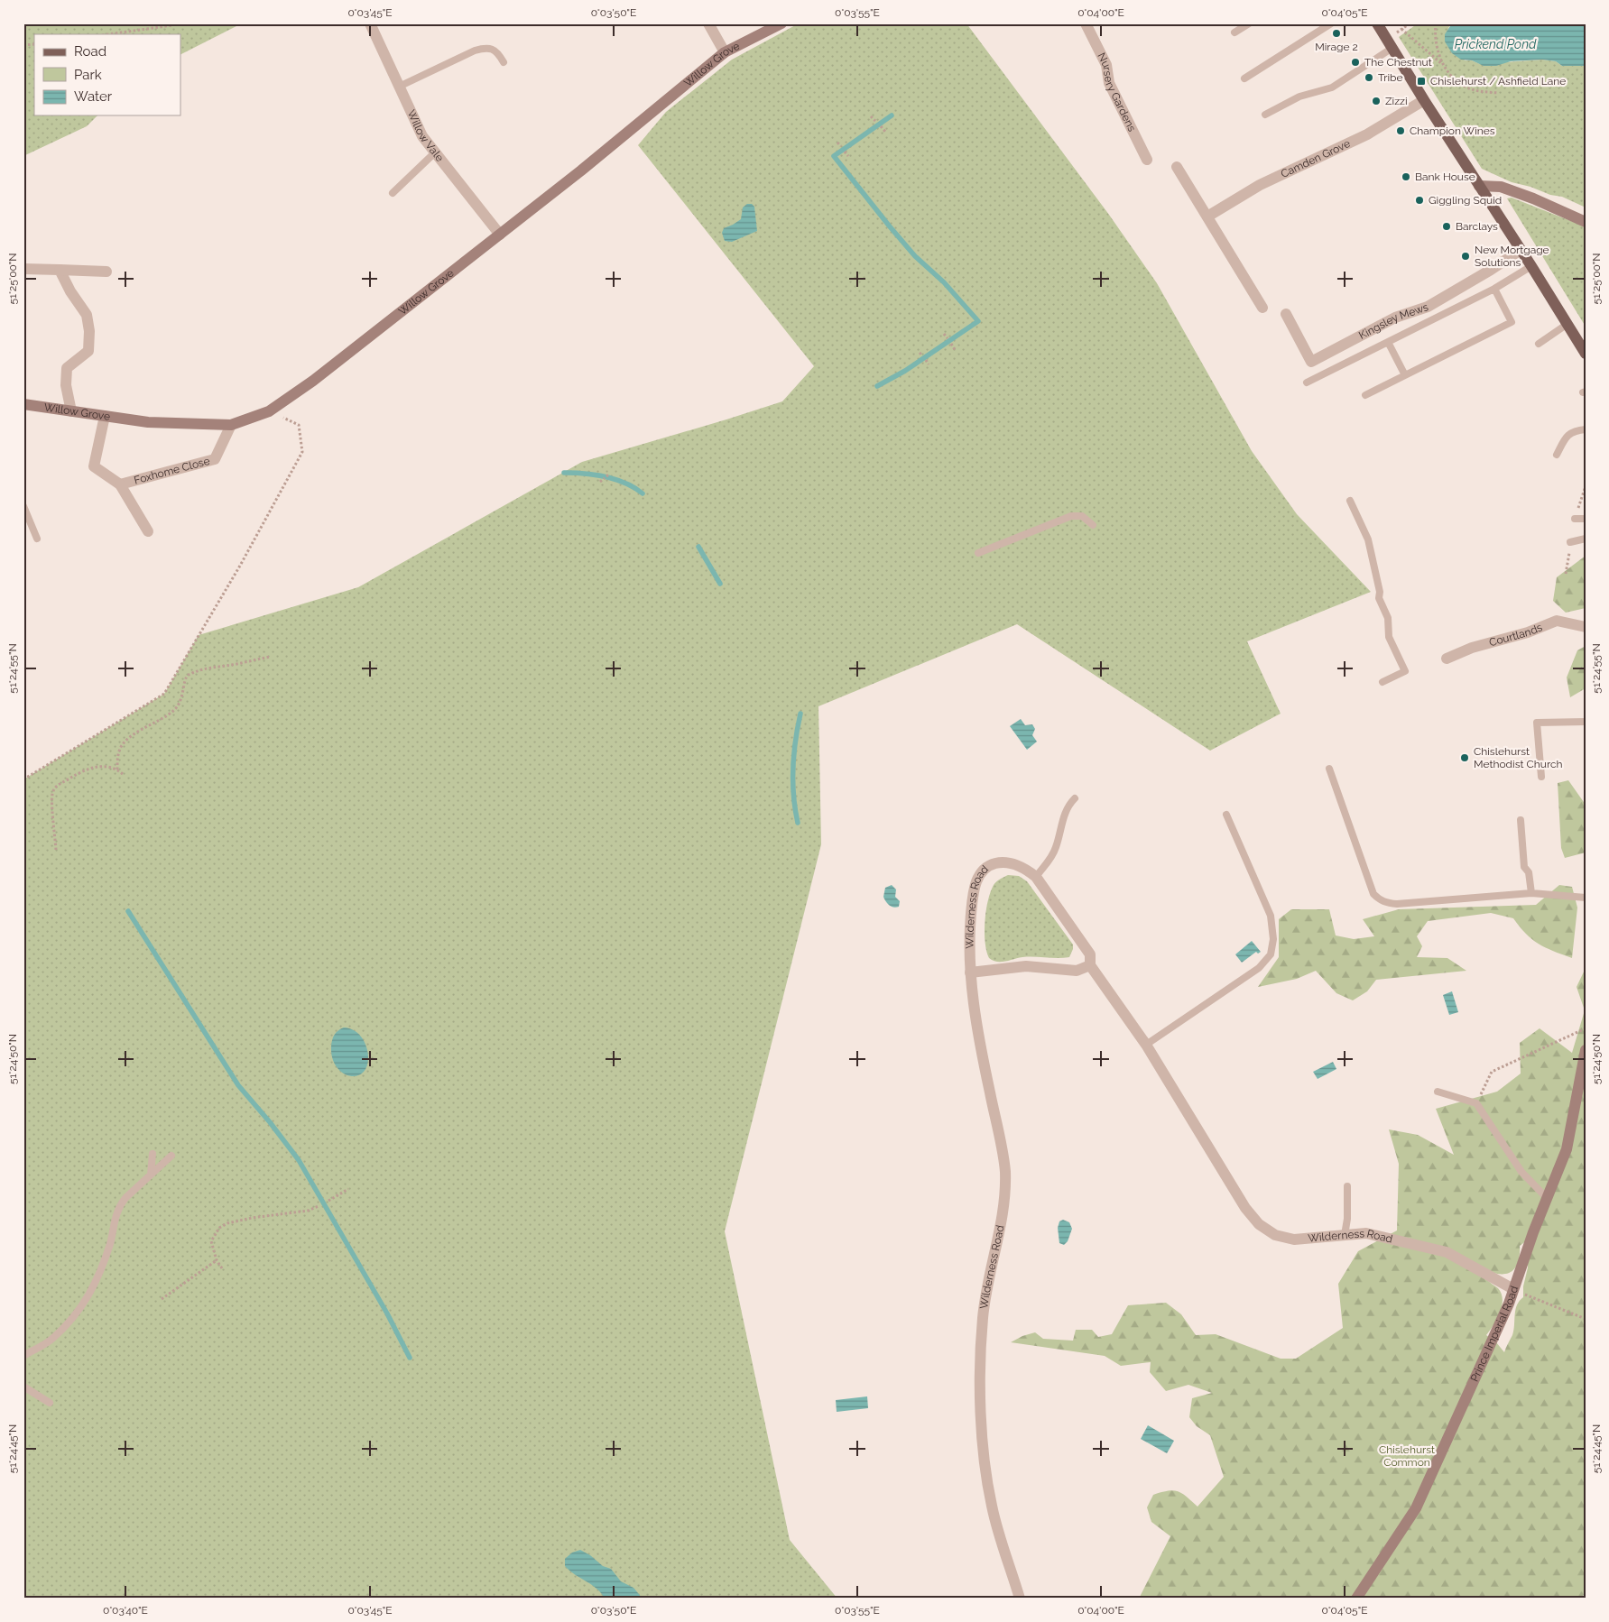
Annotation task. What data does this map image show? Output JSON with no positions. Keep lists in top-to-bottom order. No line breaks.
{"streets":{"street":["Willow Grove","Nursery Gardens","Willow Vale","Camden Grove","Kingsley Mews","Foxhome Close","Courtlands","Wilderness Road","Prince Imperial Road"]},"crossings":[["Willow Grove","Willow Vale"],["Willow Grove","Foxhome Close"],["Wilderness Road","Prince Imperial Road"]],"water":["Prickend Pond"],"parks":["Chislehurst Common"],"places":{"other":["Mirage 2","The Chestnut","Tribe","Zizzi","Champion Wines","Bank House","Giggling Squid","Barclays","New Mortgage Solutions","Chislehurst Methodist Church"],"transit":["Chislehurst / Ashfield Lane"]},"legend":["Road","Park","Water"],"coordinates":["0°03'45\"E","0°03'50\"E","0°03'55\"E","0°04'00\"E","0°04'05\"E","51°25'00\"N","51°24'55\"N","51°24'50\"N","51°24'45\"N","0°03'40\"E"]}
